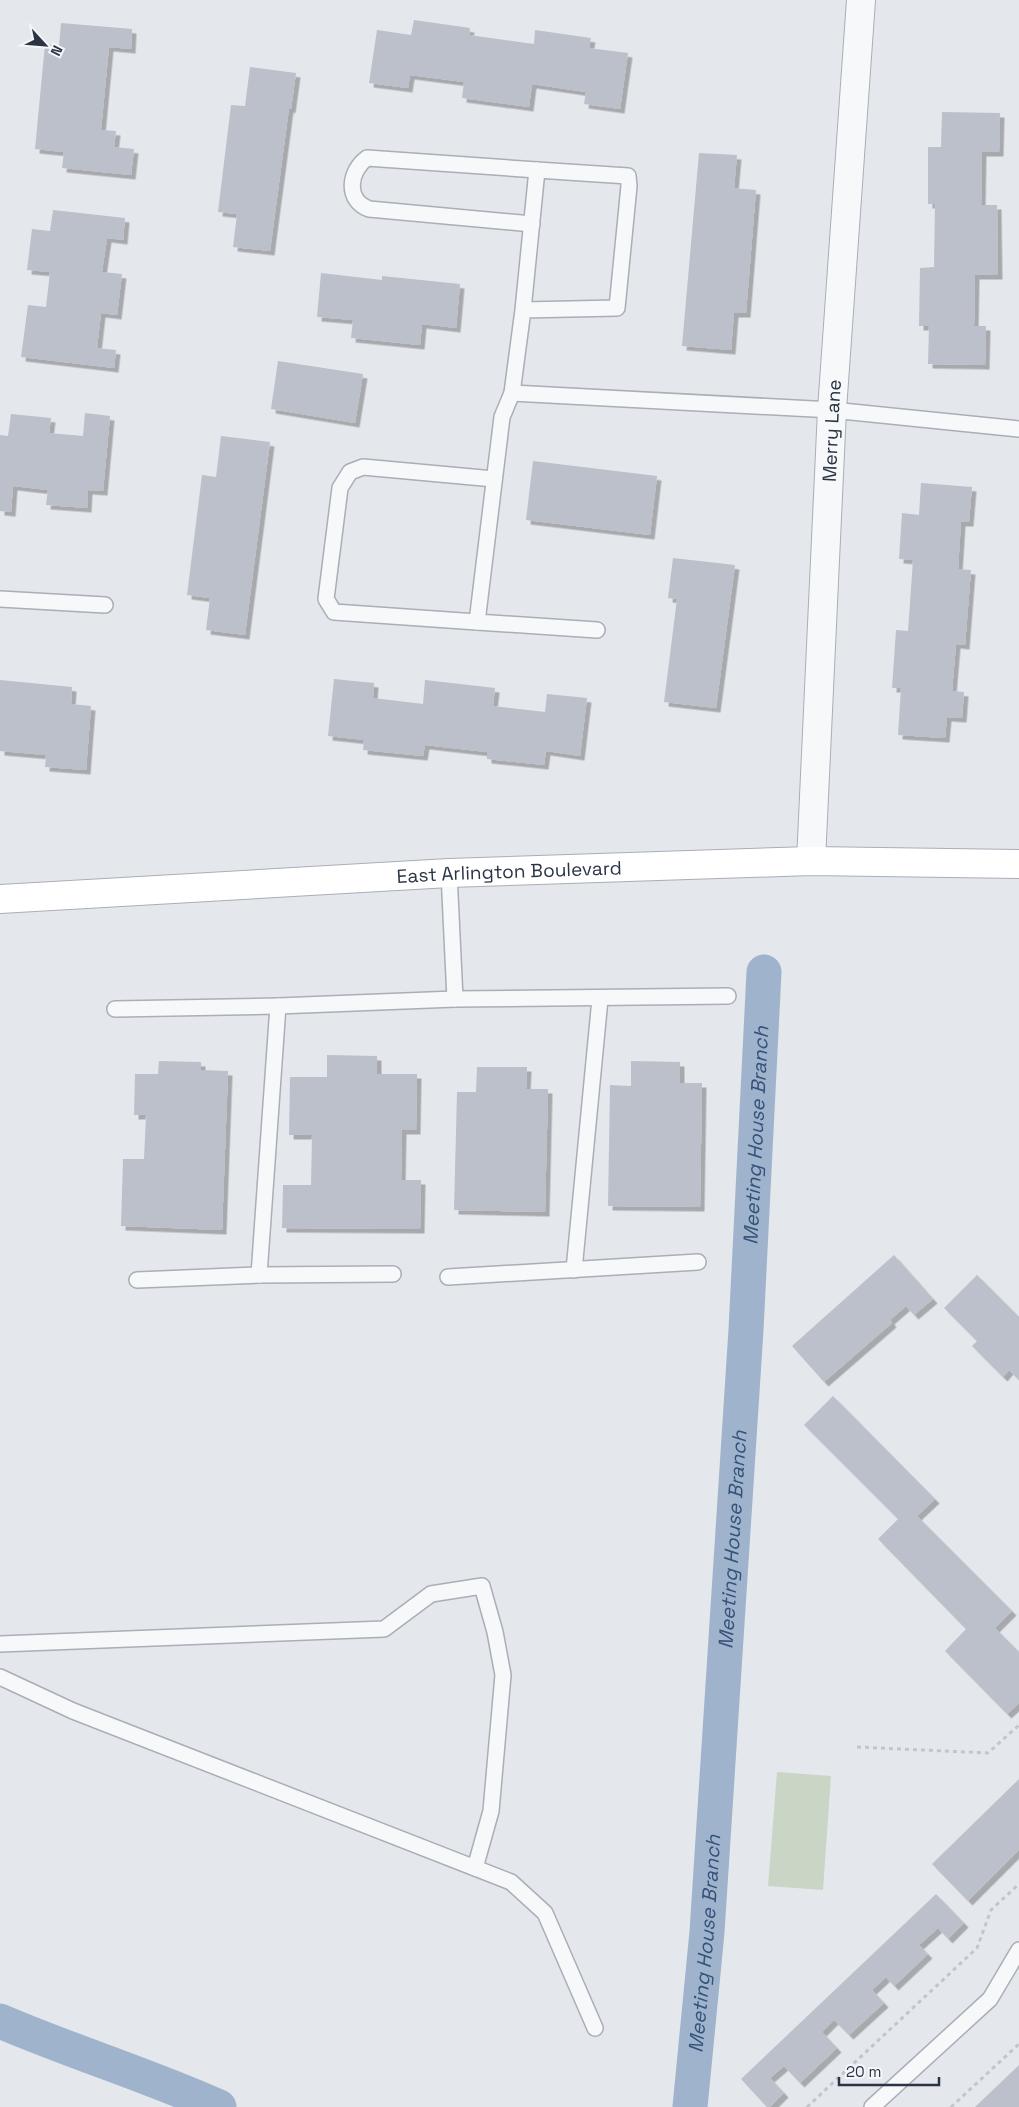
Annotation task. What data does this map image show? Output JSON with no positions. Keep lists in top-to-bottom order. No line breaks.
{"streets":{"main road":["East Arlington Boulevard"],"street":["Merry Lane"]},"crossings":[["Merry Lane","East Arlington Boulevard"]],"water":["Meeting House Branch"],"scale_bar":"20 m","north":"bottom right"}
